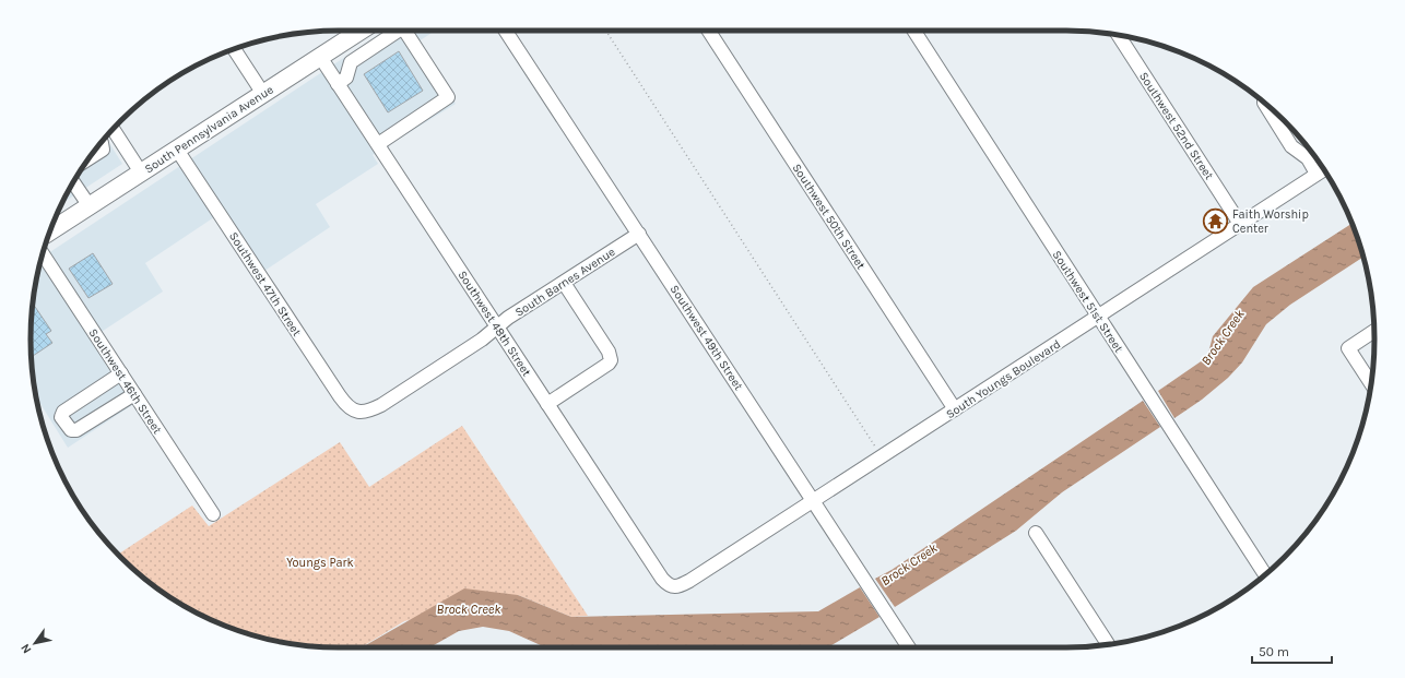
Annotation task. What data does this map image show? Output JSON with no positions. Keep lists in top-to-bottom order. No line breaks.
{"streets":{"main road":["South Pennsylvania Avenue"],"street":["Southwest 52nd Street","Southwest 50th Street","South Barnes Avenue","Southwest 47th Street","Southwest 51st Street","Southwest 48th Street","Southwest 49th Street","South Youngs Boulevard","Southwest 46th Street"]},"crossings":[["Southwest 52nd Street","South Youngs Boulevard"],["South Pennsylvania Avenue","Southwest 47th Street"],["South Pennsylvania Avenue","Southwest 48th Street"],["Southwest 50th Street","South Youngs Boulevard"],["South Barnes Avenue","Southwest 47th Street"],["South Barnes Avenue","Southwest 48th Street"],["South Barnes Avenue","Southwest 49th Street"],["Southwest 51st Street","South Youngs Boulevard"],["Southwest 48th Street","South Youngs Boulevard"],["Southwest 49th Street","South Youngs Boulevard"]],"water":["Brock Creek"],"parks":["Youngs Park"],"places":{"temple":["Faith Worship Center"]},"scale_bar":"50 m","north":"bottom left"}
